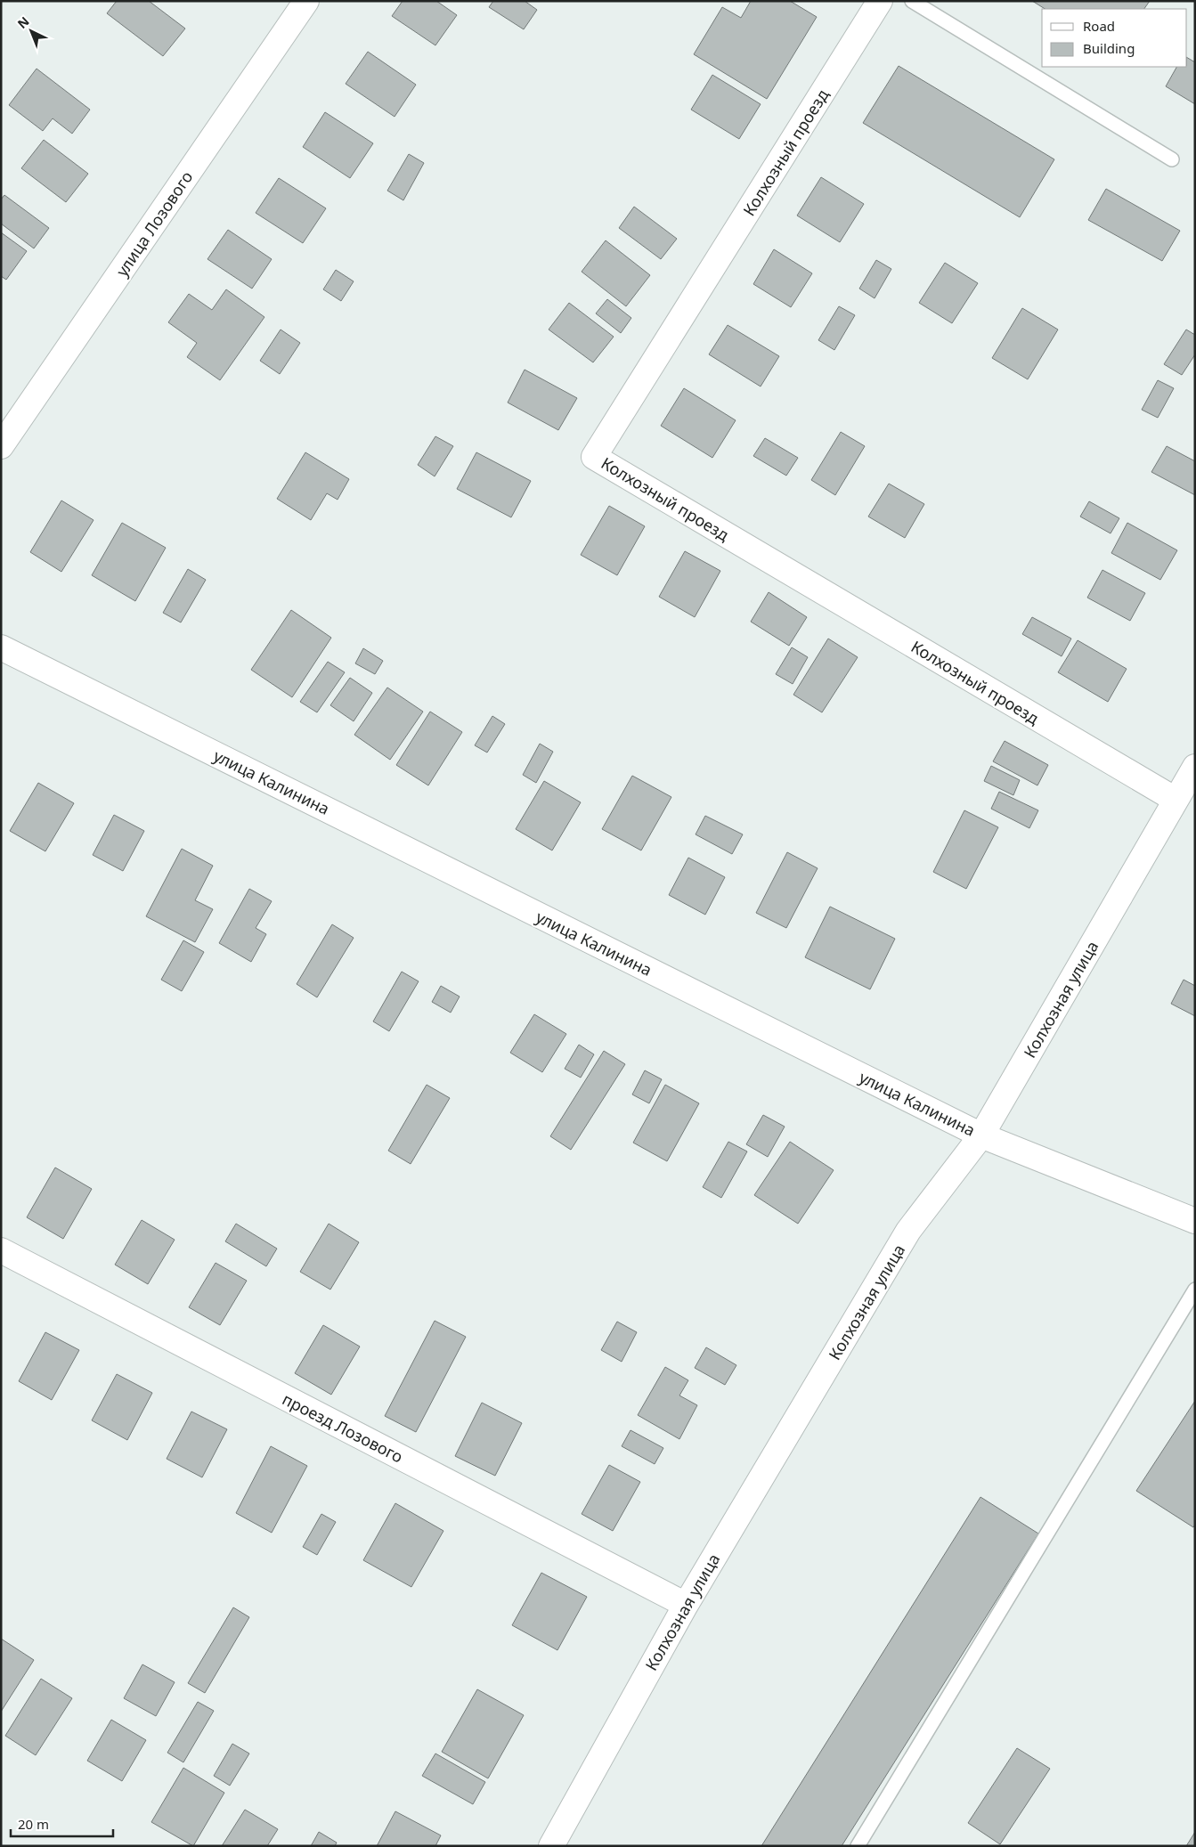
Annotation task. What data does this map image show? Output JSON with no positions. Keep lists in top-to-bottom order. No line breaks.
{"streets":{"street":["Колхозный проезд","улица Лозового","улица Калинина","Колхозная улица","проезд Лозового"]},"crossings":[["Колхозный проезд","Колхозная улица"],["улица Калинина","Колхозная улица"],["Колхозная улица","проезд Лозового"]],"legend":["Road","Building"],"scale_bar":"20 m","north":"top left"}
